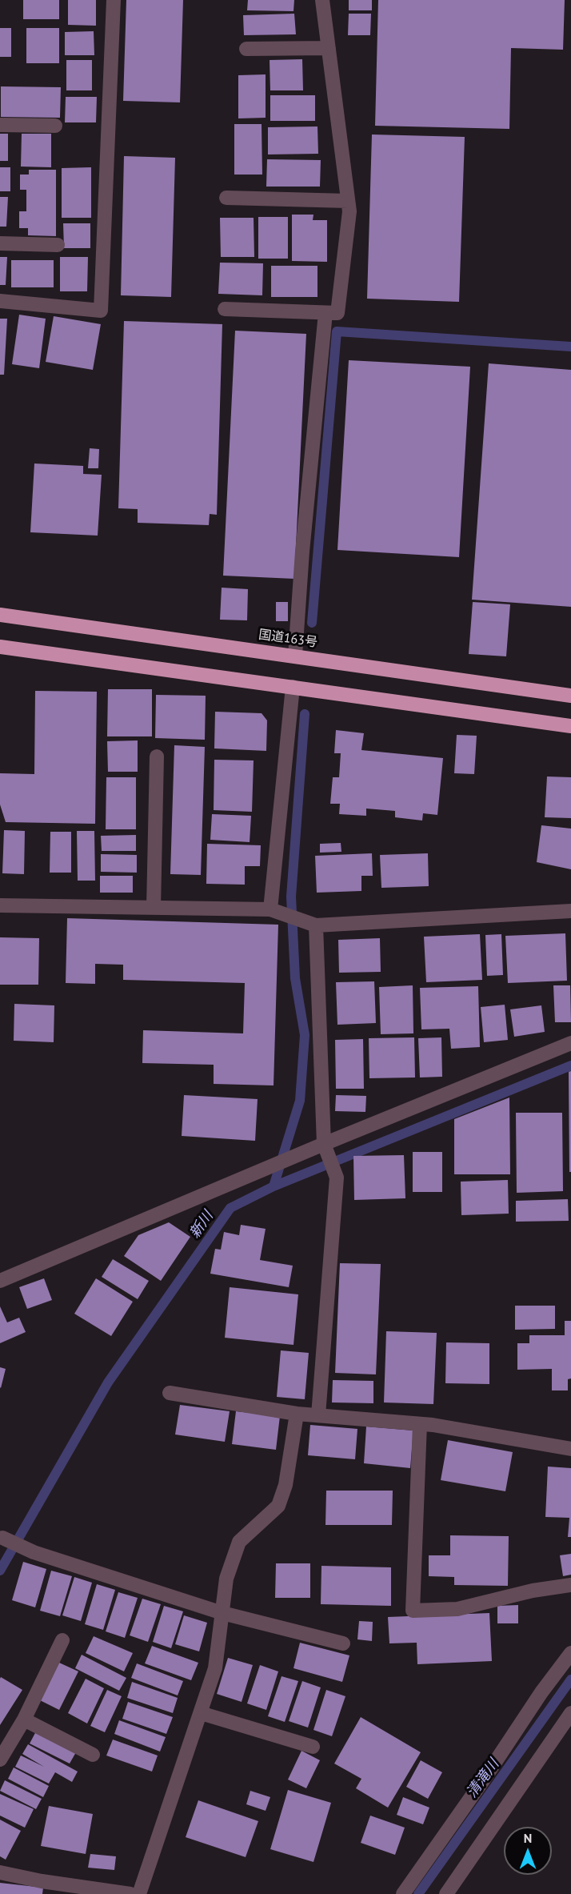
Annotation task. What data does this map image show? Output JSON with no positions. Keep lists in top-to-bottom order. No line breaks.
{"streets":{"highway":["国道163号"]},"water":["新川","清滝川"],"north":"top"}
